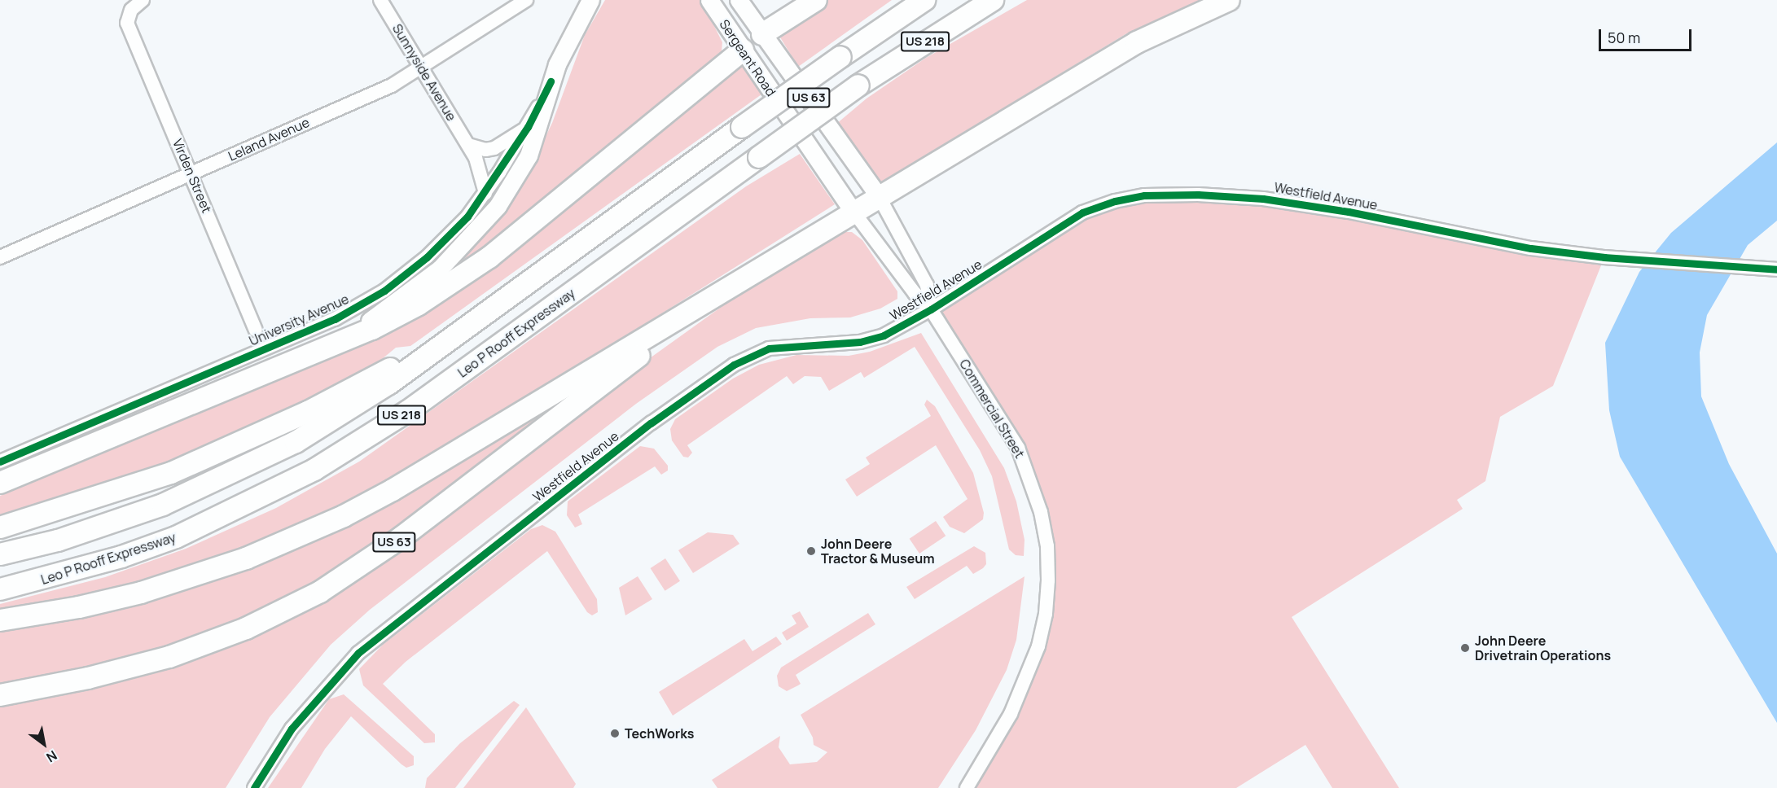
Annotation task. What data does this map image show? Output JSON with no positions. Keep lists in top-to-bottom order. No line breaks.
{"streets":{"highway":["US 218","US 63","Leo P Rooff Expressway"],"main road":["Sergeant Road","University Avenue"],"street":["Sunnyside Avenue","Leland Avenue","Virden Street","Westfield Avenue","Commercial Street"]},"crossings":[["Sergeant Road","US 63"],["Sunnyside Avenue","Leland Avenue"],["Sunnyside Avenue","University Avenue"],["Leland Avenue","Virden Street"],["Westfield Avenue","Commercial Street"]],"places":["John Deere Tractor & Museum","John Deere Drivetrain Operations","TechWorks"],"scale_bar":"50 m","north":"bottom right"}
